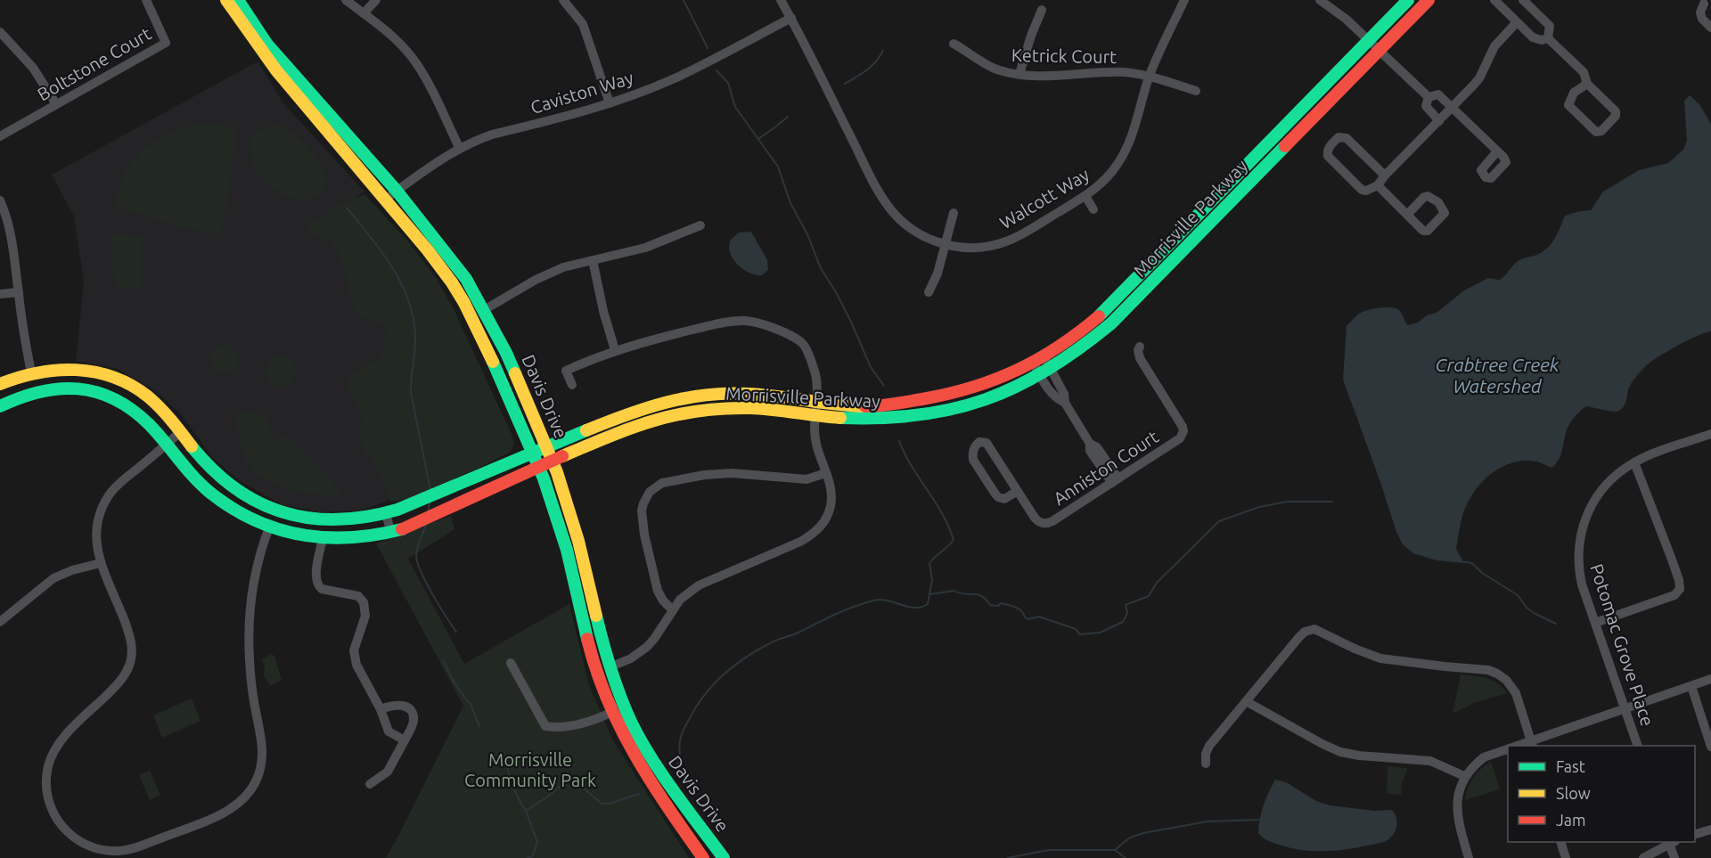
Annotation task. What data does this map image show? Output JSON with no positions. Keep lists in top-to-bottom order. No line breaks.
{"streets":{"main road":["Morrisville Parkway","Davis Drive"],"street":["Ketrick Court","Boltstone Court","Caviston Way","Walcott Way","Anniston Court","Potomac Grove Place"]},"crossings":[["Ketrick Court","Walcott Way"],["Caviston Way","Walcott Way"],["Caviston Way","Davis Drive"],["Morrisville Parkway","Davis Drive"]],"water":["Crabtree Creek Watershed"],"parks":["Morrisville Community Park"],"legend":["Fast","Slow","Jam"]}
